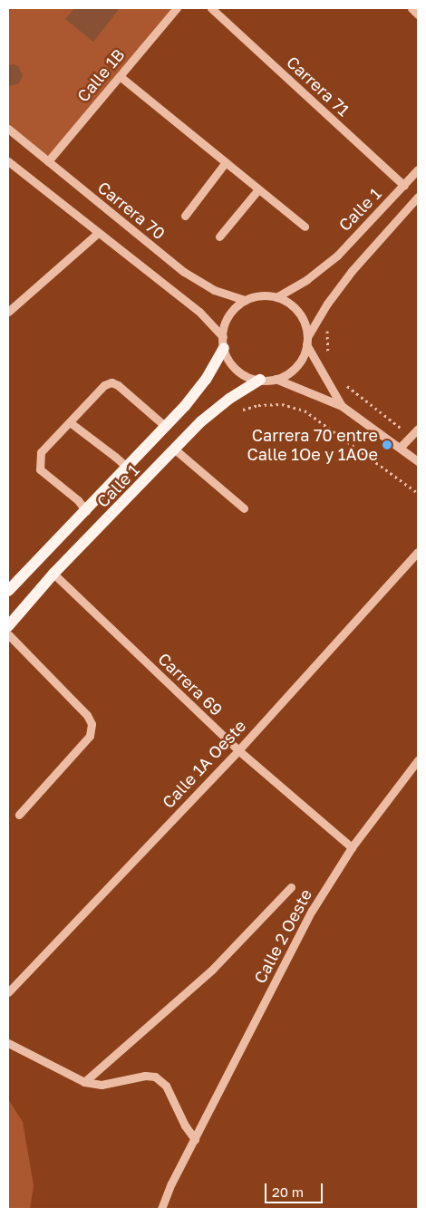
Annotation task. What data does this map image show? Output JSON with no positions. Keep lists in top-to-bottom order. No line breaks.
{"streets":{"main road":["Calle 1"],"street":["Calle 1B","Carrera 71","Carrera 70","Carrera 69","Calle 1A Oeste","Calle 2 Oeste"]},"crossings":[["Calle 1B","Carrera 70"],["Carrera 71","Calle 1"],["Calle 1","Carrera 70"],["Calle 1","Carrera 69"],["Carrera 69","Calle 1A Oeste"],["Carrera 69","Calle 2 Oeste"]],"places":["Carrera 70 entre Calle 1Oe y 1AOe"],"scale_bar":"20 m"}
